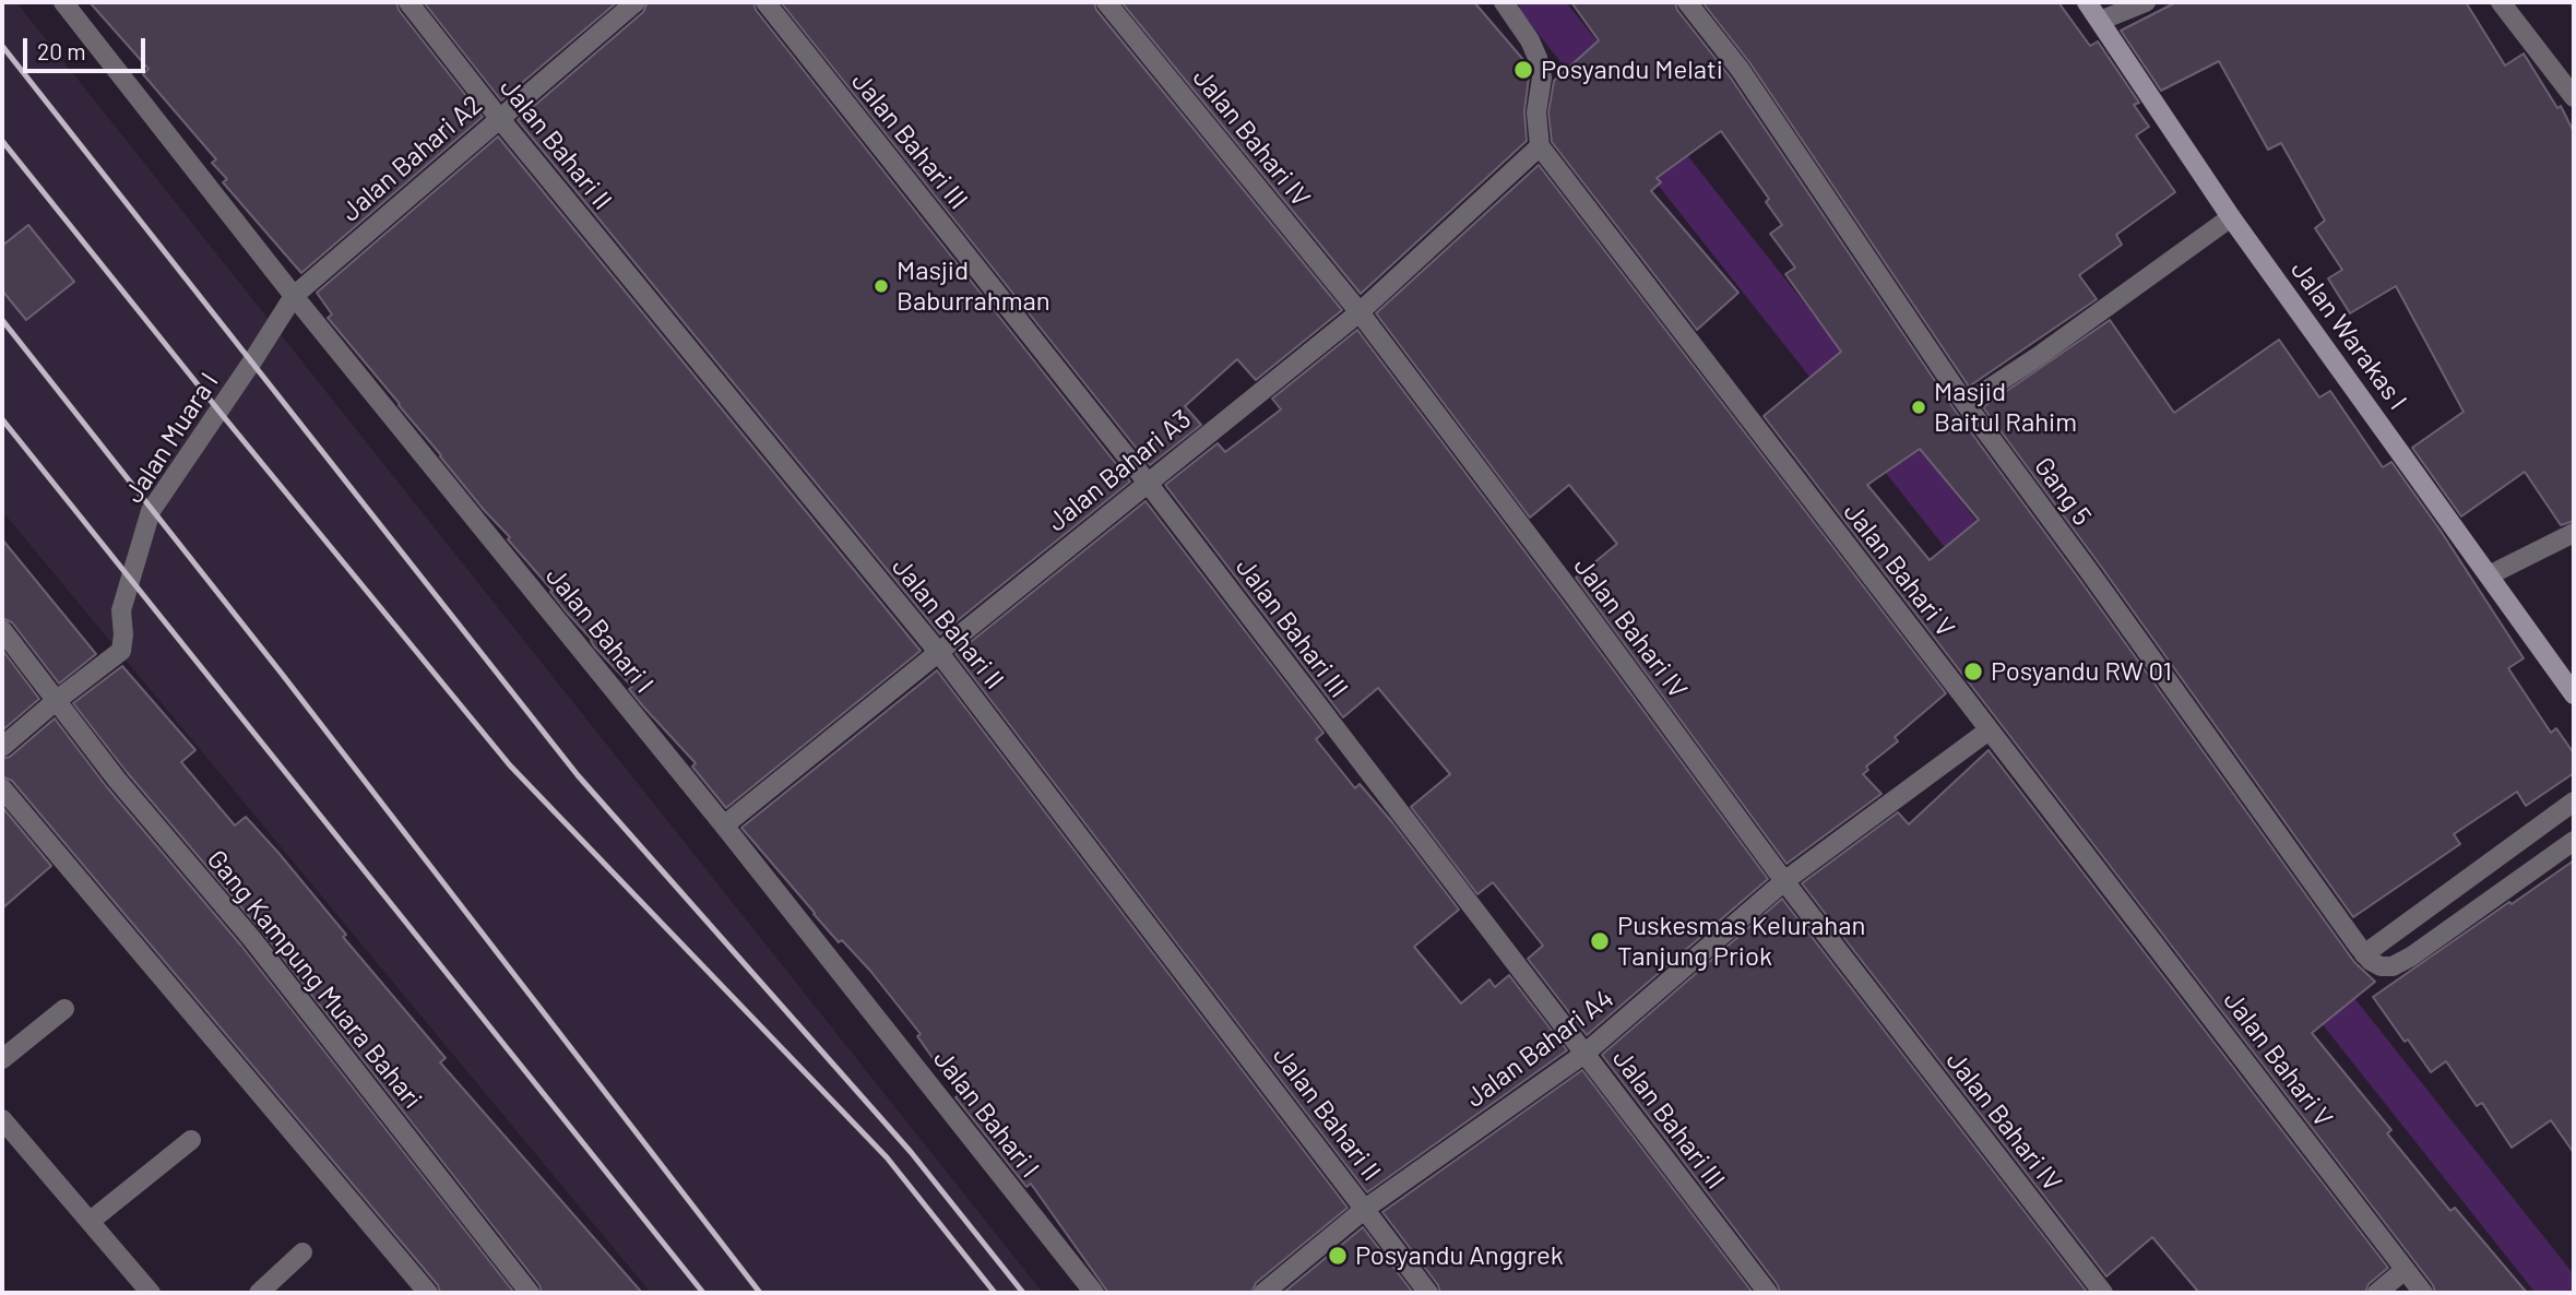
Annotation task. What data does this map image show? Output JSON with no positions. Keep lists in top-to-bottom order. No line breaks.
{"streets":{"street":["Jalan Bahari IV","Jalan Bahari III","Jalan Bahari II","Jalan Bahari A2","Jalan Warakas I","Jalan Muara I","Jalan Bahari A3","Gang 5","Jalan Bahari V","Jalan Bahari I","Gang Kampung Muara Bahari","Jalan Bahari A4"]},"crossings":[["Jalan Bahari IV","Jalan Bahari A3"],["Jalan Bahari IV","Jalan Bahari A4"],["Jalan Bahari III","Jalan Bahari A3"],["Jalan Bahari III","Jalan Bahari A4"],["Jalan Bahari II","Jalan Bahari A2"],["Jalan Bahari II","Jalan Bahari A3"],["Jalan Bahari II","Jalan Bahari A4"],["Jalan Bahari A2","Jalan Muara I"],["Jalan Bahari A2","Jalan Bahari I"],["Jalan Muara I","Jalan Bahari I"],["Jalan Muara I","Gang Kampung Muara Bahari"],["Jalan Bahari A3","Jalan Bahari V"],["Jalan Bahari A3","Jalan Bahari I"],["Jalan Bahari V","Jalan Bahari A4"]],"places":["Posyandu Melati","Masjid Baburrahman","Masjid Baitul Rahim","Posyandu RW 01","Puskesmas Kelurahan Tanjung Priok","Posyandu Anggrek"],"scale_bar":"20 m"}
